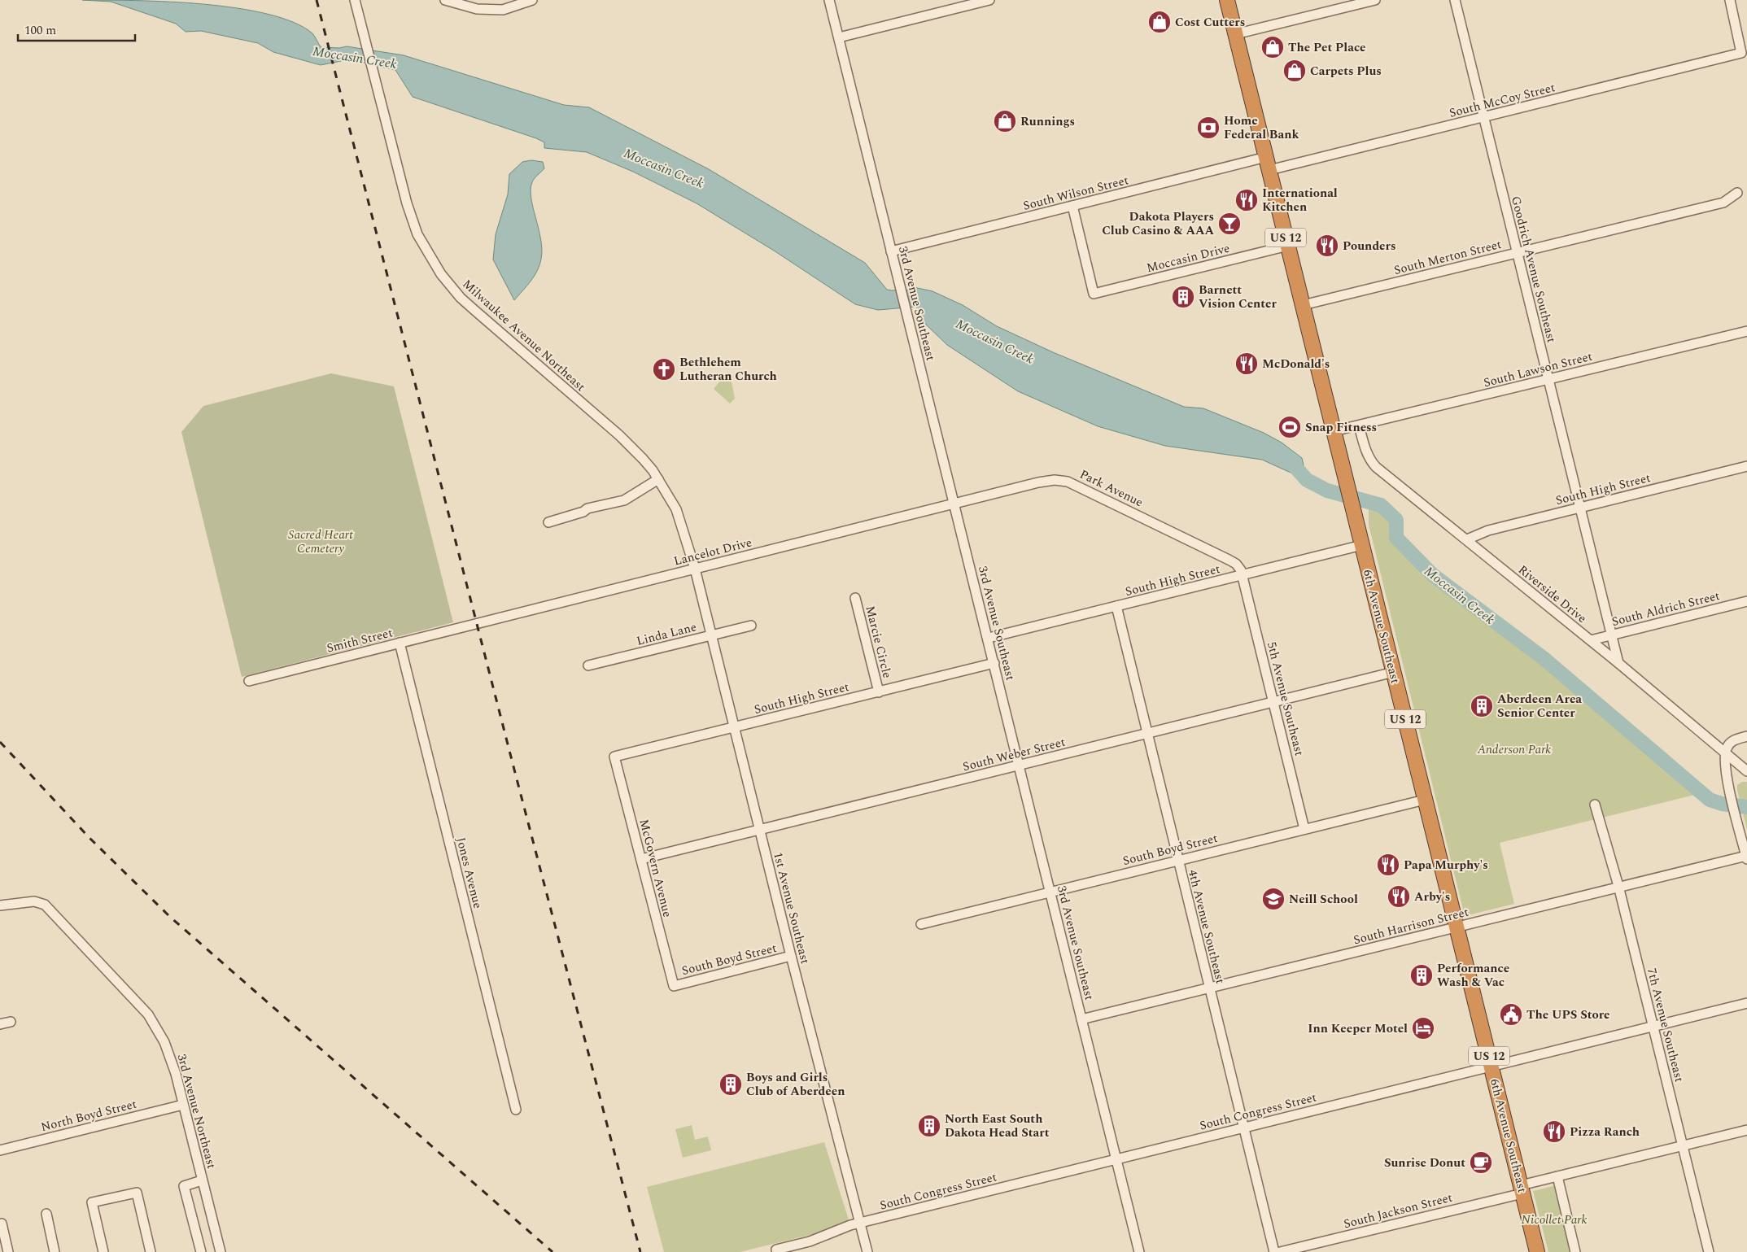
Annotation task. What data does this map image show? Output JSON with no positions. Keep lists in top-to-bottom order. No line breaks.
{"streets":{"highway":["US 12","6th Avenue Southeast"],"street":["South McCoy Street","South Wilson Street","South Merton Street","Moccasin Drive","Goodrich Avenue Southeast","3rd Avenue Southeast","Milwaukee Avenue Northeast","South Lawson Street","Park Avenue","South High Street","Lancelot Drive","Riverside Drive","South Aldrich Street","Linda Lane","Smith Street","Marcie Circle","5th Avenue Southeast","South Weber Street","South Boyd Street","McGovern Avenue","Jones Avenue","1st Avenue Southeast","South Harrison Street","4th Avenue Southeast","7th Avenue Southeast","3rd Avenue Northeast","South Congress Street","North Boyd Street","South Jackson Street"]},"crossings":[["South McCoy Street","South Wilson Street"],["South McCoy Street","Goodrich Avenue Southeast"],["South McCoy Street","6th Avenue Southeast"],["South Wilson Street","Moccasin Drive"],["South Wilson Street","3rd Avenue Southeast"],["South Wilson Street","6th Avenue Southeast"],["South Merton Street","Goodrich Avenue Southeast"],["South Merton Street","6th Avenue Southeast"],["Moccasin Drive","6th Avenue Southeast"],["Goodrich Avenue Southeast","South Lawson Street"],["Goodrich Avenue Southeast","South High Street"],["Goodrich Avenue Southeast","Riverside Drive"],["Goodrich Avenue Southeast","South Aldrich Street"],["3rd Avenue Southeast","Park Avenue"],["3rd Avenue Southeast","South High Street"],["3rd Avenue Southeast","Lancelot Drive"],["3rd Avenue Southeast","South Weber Street"],["3rd Avenue Southeast","South Boyd Street"],["3rd Avenue Southeast","South Harrison Street"],["3rd Avenue Southeast","South Congress Street"],["Milwaukee Avenue Northeast","Lancelot Drive"],["Milwaukee Avenue Northeast","1st Avenue Southeast"],["South Lawson Street","Riverside Drive"],["South Lawson Street","6th Avenue Southeast"],["Park Avenue","South High Street"],["Park Avenue","Lancelot Drive"],["Park Avenue","5th Avenue Southeast"],["South High Street","Riverside Drive"],["South High Street","6th Avenue Southeast"],["South High Street","Marcie Circle"],["South High Street","5th Avenue Southeast"],["South High Street","McGovern Avenue"],["South High Street","1st Avenue Southeast"],["South High Street","4th Avenue Southeast"],["Lancelot Drive","Smith Street"],["Lancelot Drive","1st Avenue Southeast"],["Riverside Drive","South Aldrich Street"],["6th Avenue Southeast","South Weber Street"],["6th Avenue Southeast","South Boyd Street"],["6th Avenue Southeast","South Harrison Street"],["6th Avenue Southeast","South Congress Street"],["6th Avenue Southeast","South Jackson Street"],["Linda Lane","1st Avenue Southeast"],["Smith Street","Jones Avenue"],["5th Avenue Southeast","South Weber Street"],["5th Avenue Southeast","South Boyd Street"],["South Weber Street","McGovern Avenue"],["South Weber Street","1st Avenue Southeast"],["South Weber Street","4th Avenue Southeast"],["South Boyd Street","McGovern Avenue"],["South Boyd Street","1st Avenue Southeast"],["South Boyd Street","4th Avenue Southeast"],["1st Avenue Southeast","South Congress Street"],["South Harrison Street","4th Avenue Southeast"],["South Harrison Street","7th Avenue Southeast"],["4th Avenue Southeast","South Congress Street"],["7th Avenue Southeast","South Congress Street"],["7th Avenue Southeast","South Jackson Street"],["3rd Avenue Northeast","North Boyd Street"]],"water":["Moccasin Creek"],"parks":["Sacred Heart Cemetery","Anderson Park","Nicollet Park"],"places":{"shop":["Cost Cutters","The Pet Place","Carpets Plus","Runnings"],"bank":["Home Federal Bank"],"restaurant":["International Kitchen","Pounders","McDonald's","Papa Murphy's","Arby's","Pizza Ranch"],"bar":["Dakota Players Club Casino & AAA"],"building":["Barnett Vision Center","Aberdeen Area Senior Center","Performance Wash & Vac","Boys and Girls Club of Aberdeen","North East South Dakota Head Start"],"church":["Bethlehem Lutheran Church"],"sports":["Snap Fitness"],"school or university":["Neill School"],"public building":["The UPS Store"],"hotel":["Inn Keeper Motel"],"cafe":["Sunrise Donut"]},"scale_bar":"100 m"}
